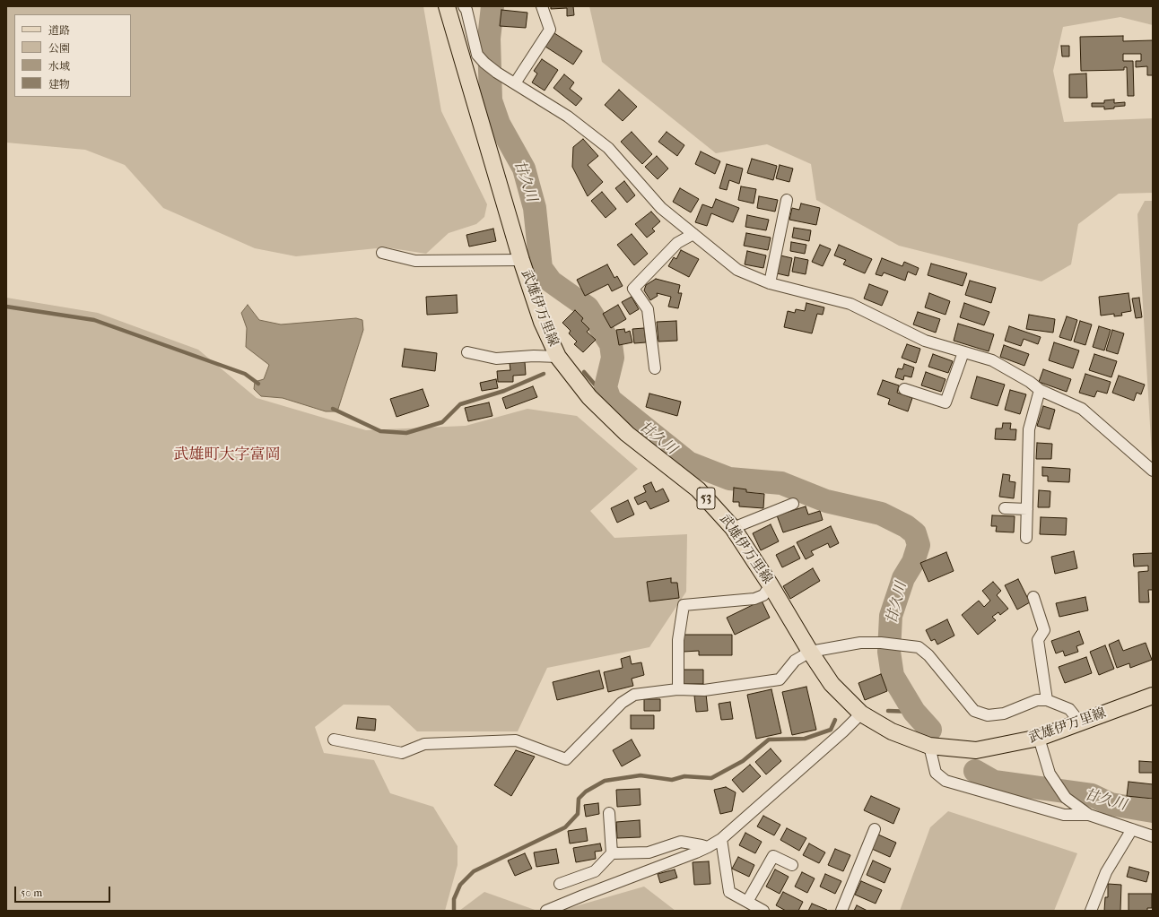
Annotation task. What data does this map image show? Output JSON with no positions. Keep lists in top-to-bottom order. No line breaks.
{"streets":{"main road":["武雄伊万里線","53"]},"districts":["武雄町大字富岡"],"water":["甘久川"],"legend":["道路","公園","水域","建物"],"scale_bar":"50 m"}
